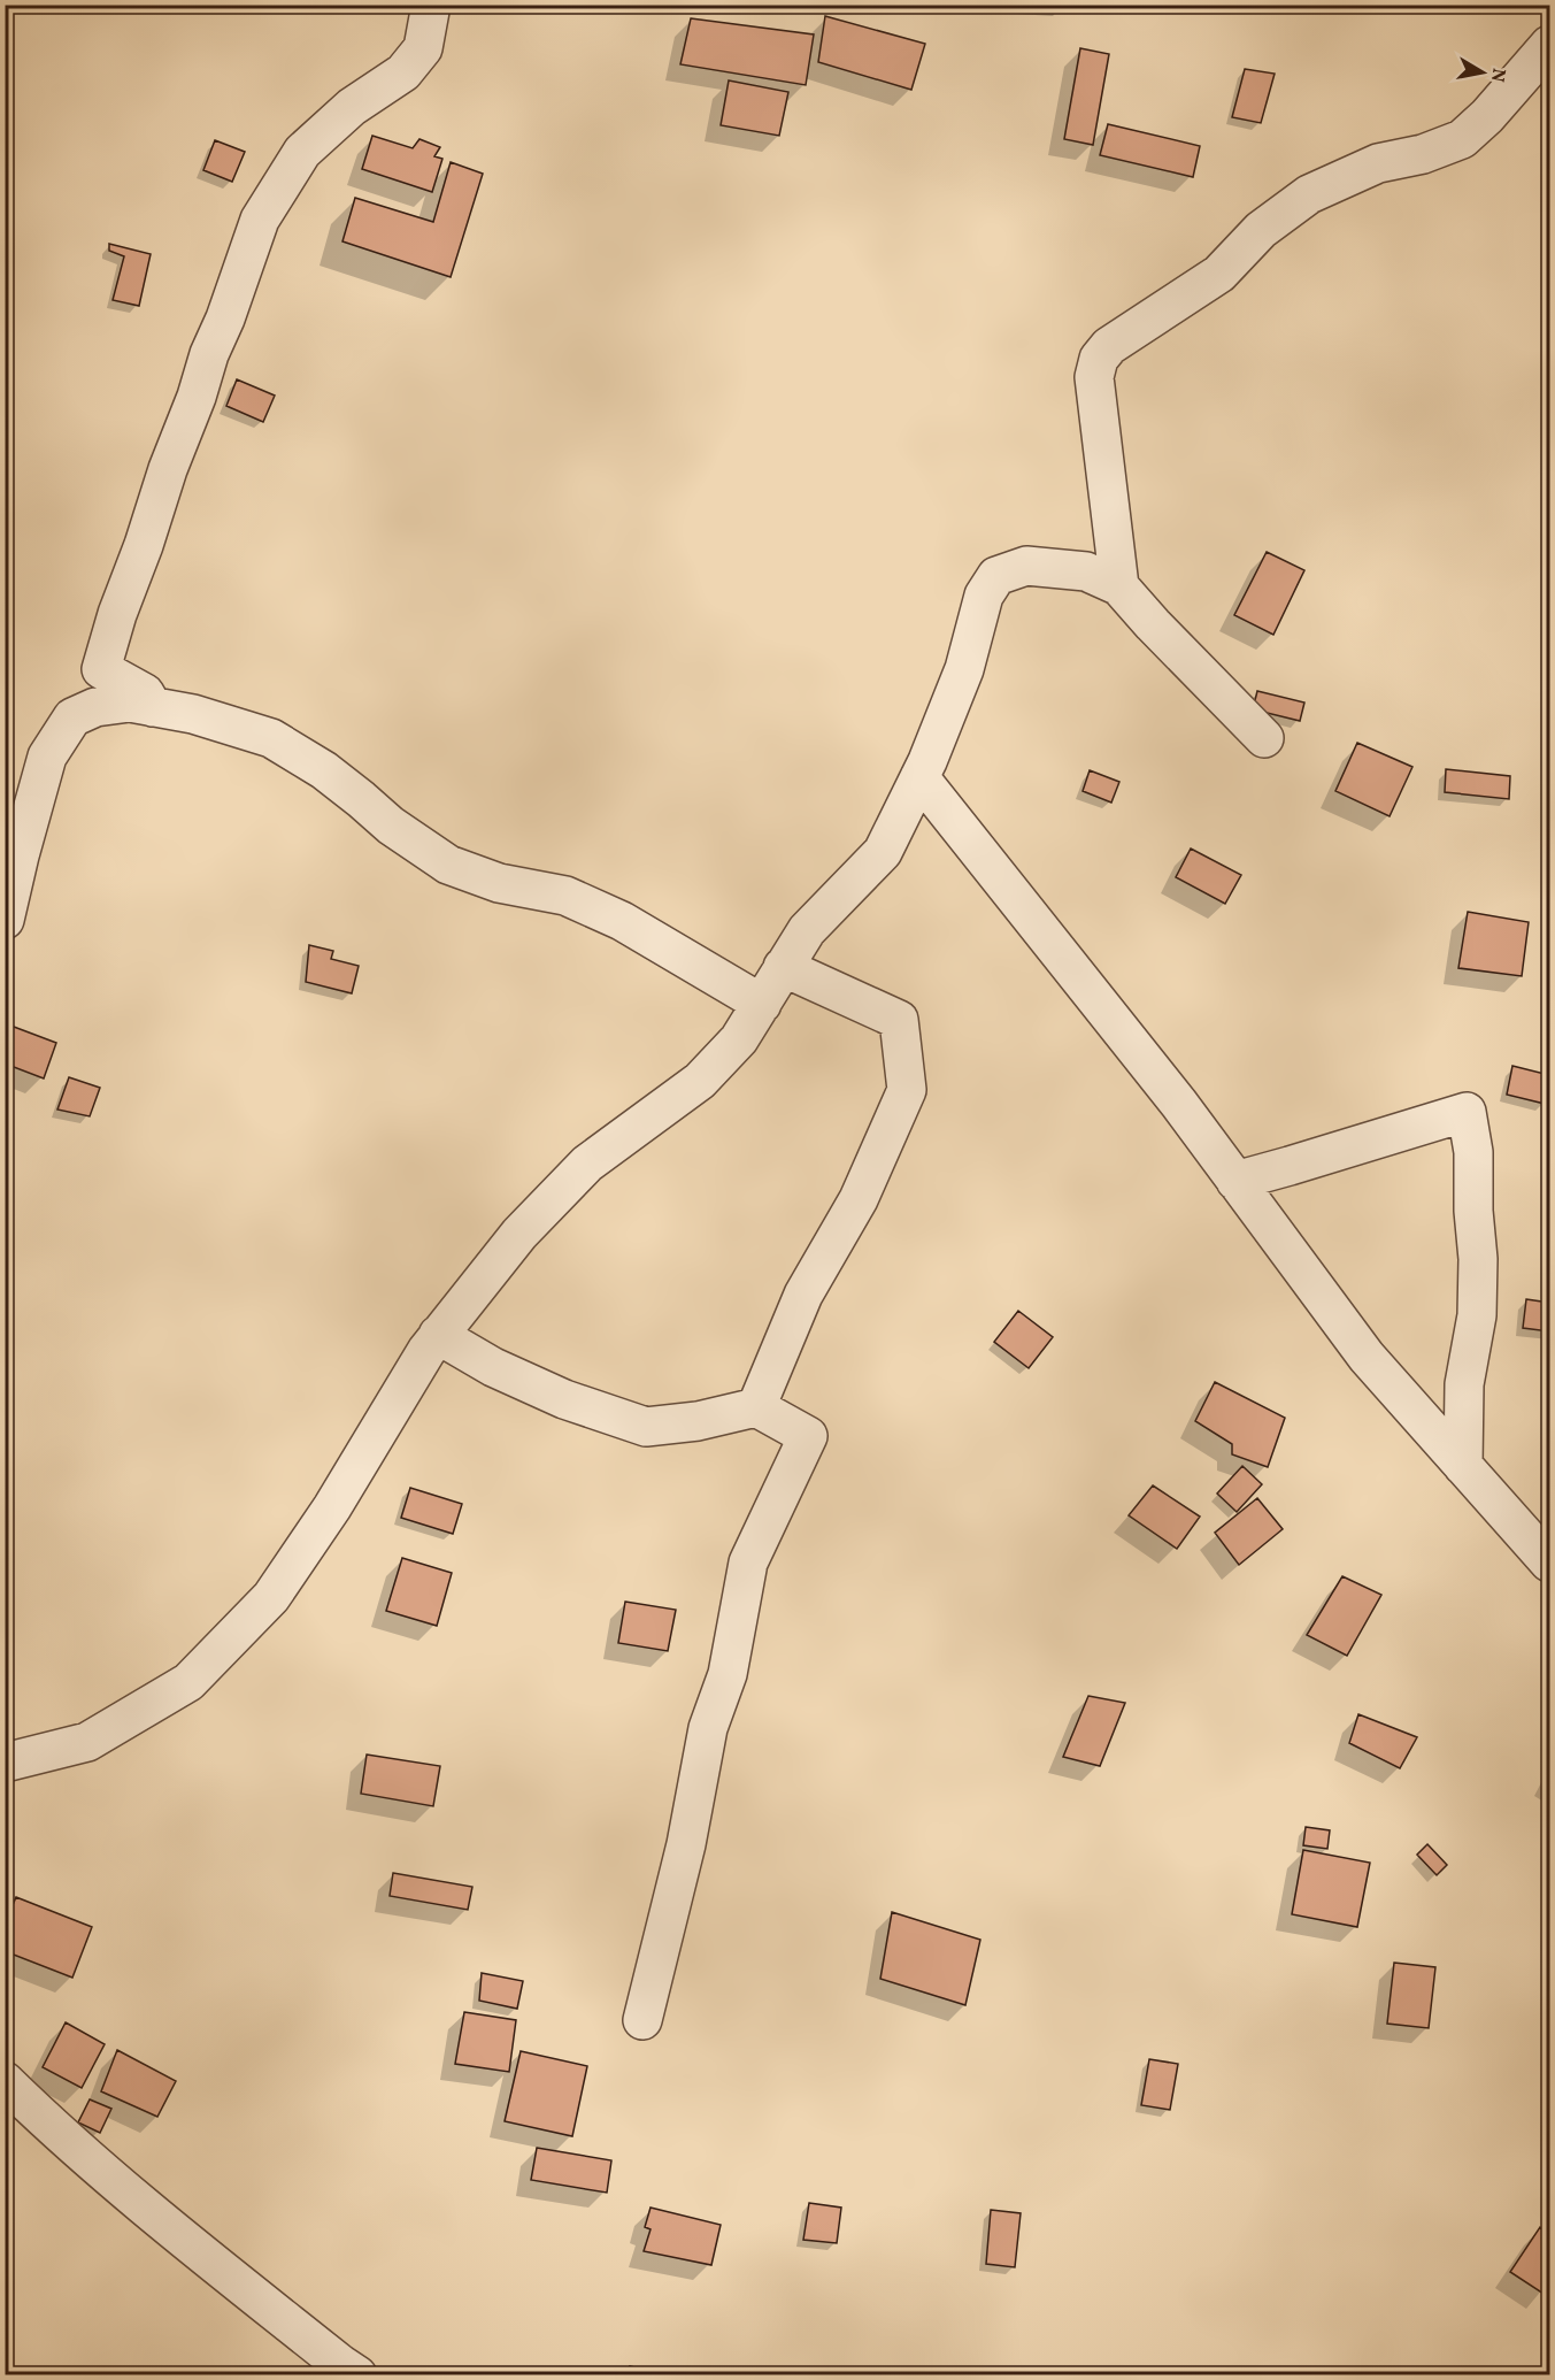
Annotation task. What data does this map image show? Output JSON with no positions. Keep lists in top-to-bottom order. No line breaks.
{"north":"right"}
